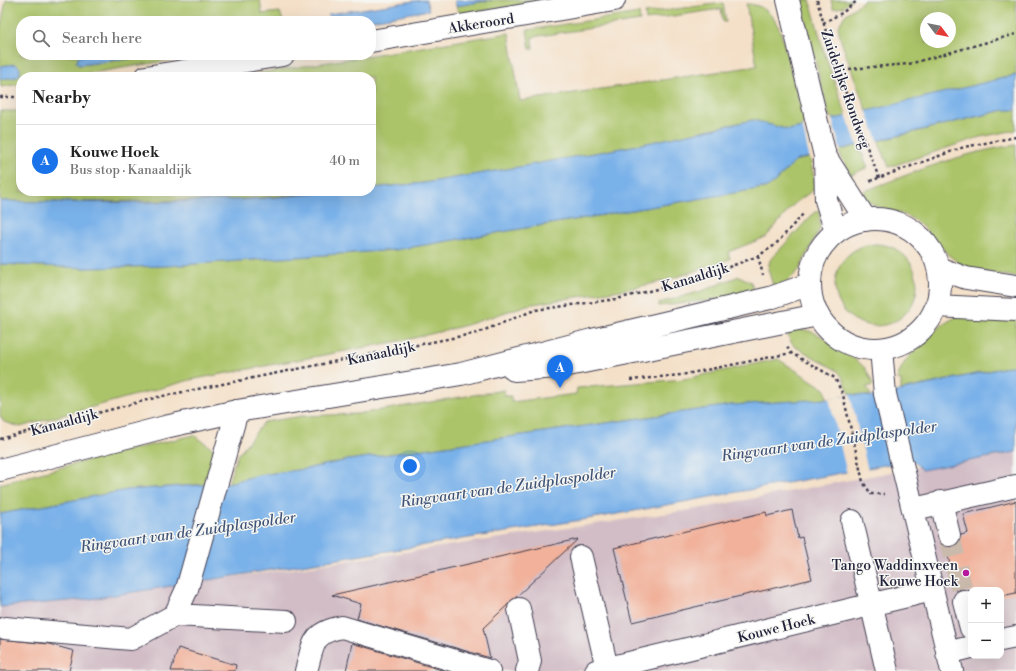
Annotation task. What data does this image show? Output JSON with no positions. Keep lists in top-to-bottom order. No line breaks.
{"streets":{"main road":["Akkeroord","Kouwe Hoek"],"path":["Zuidelijke Rondweg","Kanaaldijk"]},"water":["Ringvaart van de Zuidplaspolder"],"places":["Tango Waddinxveen Kouwe Hoek"],"north":"bottom right","page":{"search":"Search here","heading":"Nearby","list":[{"mark":"A","name":"Kouwe Hoek","note":"Bus stop · Kanaaldijk","value":"40 m"}],"pins":"A","map_buttons":["+","−"]}}
